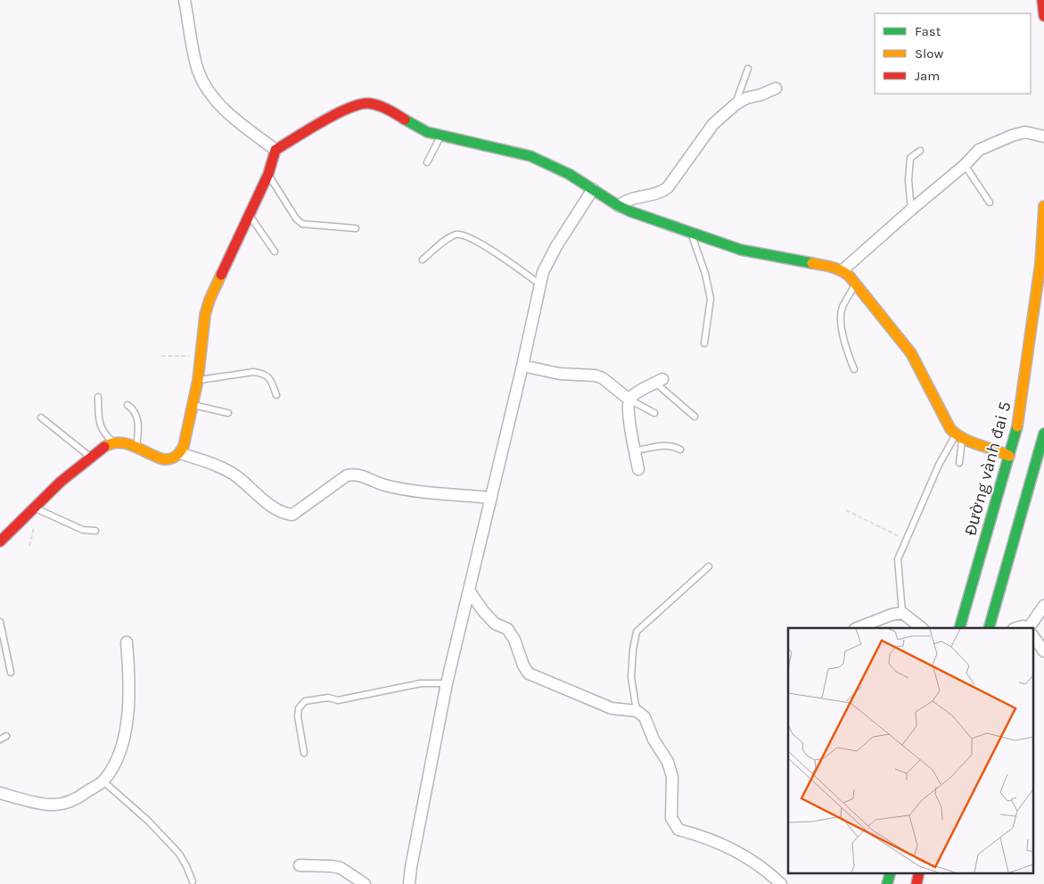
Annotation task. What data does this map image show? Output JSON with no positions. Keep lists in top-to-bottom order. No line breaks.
{"streets":{"street":["Đường vành đai 5"]},"legend":["Fast","Slow","Jam"]}
